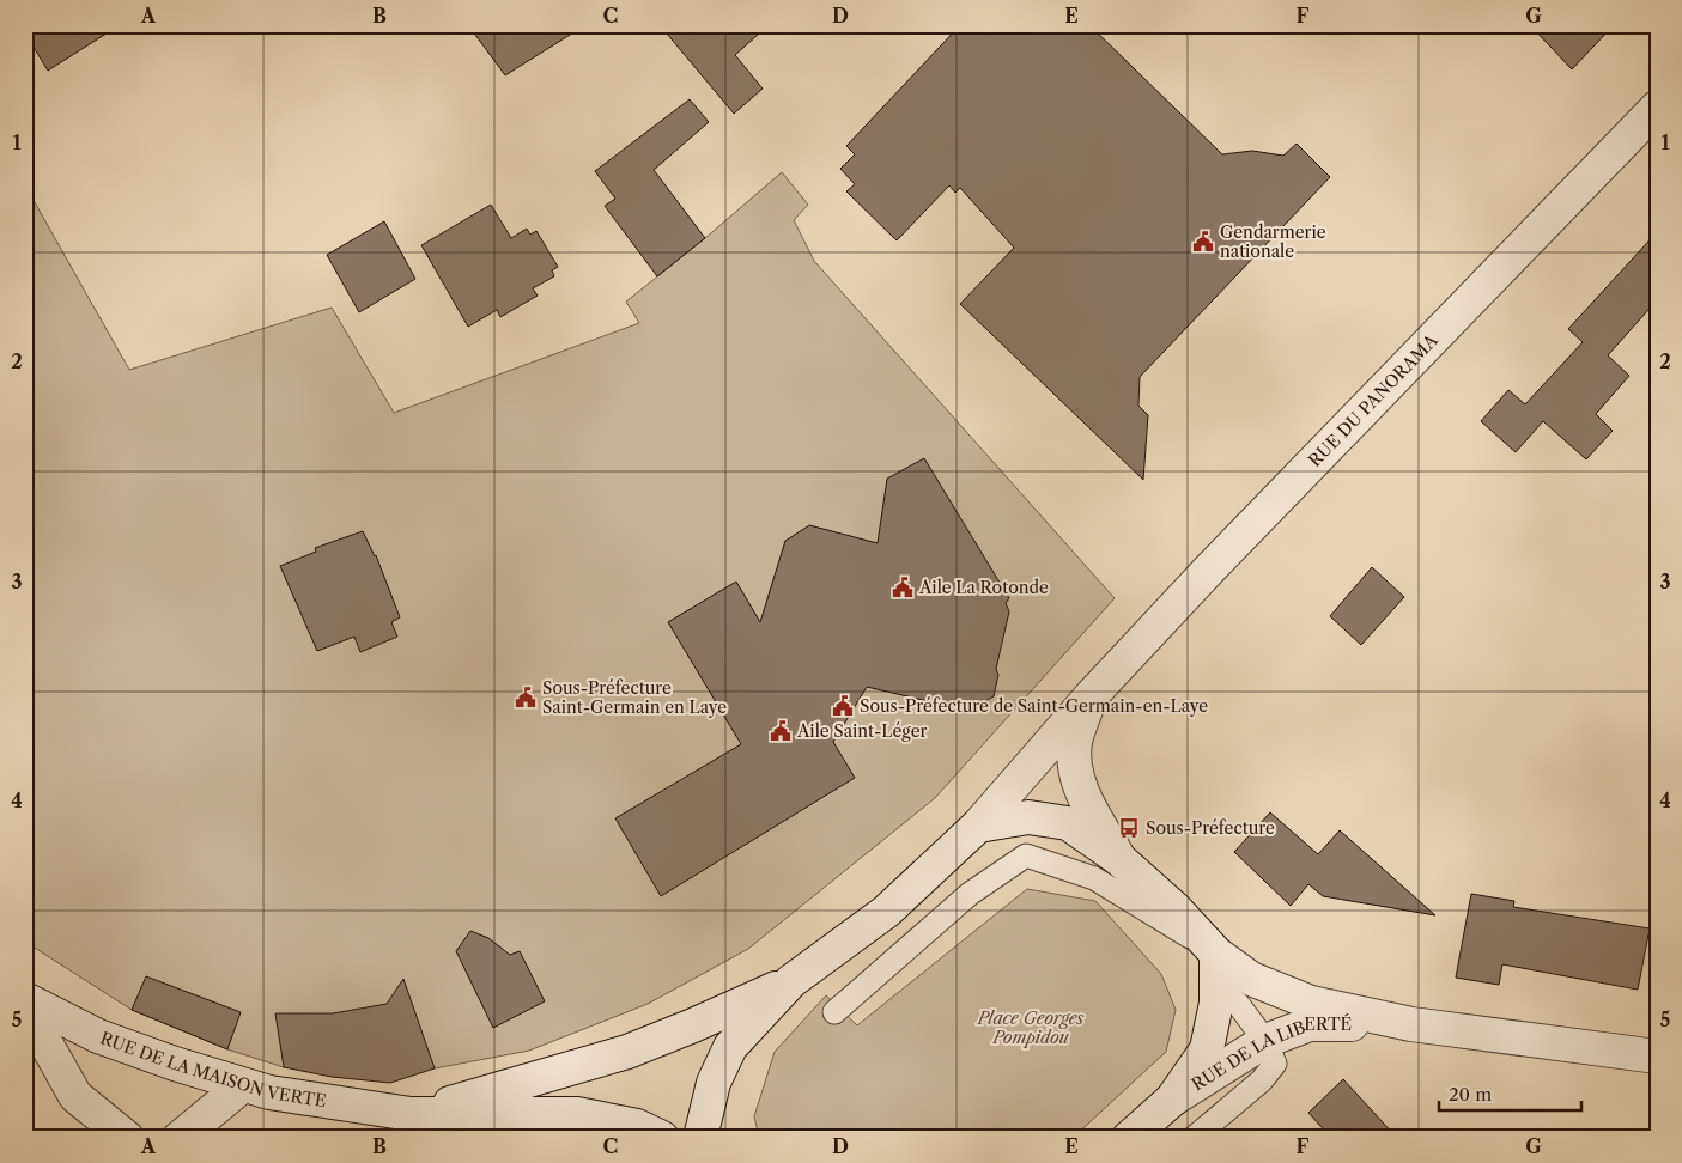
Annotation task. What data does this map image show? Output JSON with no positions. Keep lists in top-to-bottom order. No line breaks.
{"streets":{"street":["RUE DU PANORAMA","RUE DE LA LIBERTÉ","RUE DE LA MAISON VERTE"]},"parks":["Place Georges Pompidou"],"places":{"public building":["Gendarmerie nationale","Aile La Rotonde","Sous-Préfecture Saint-Germain en Laye","Sous-Préfecture de Saint-Germain-en-Laye","Aile Saint-Léger"],"bus stop":["Sous-Préfecture"]},"scale_bar":"20 m","grid":{"columns":["A","B","C","D","E","F","G"],"rows":["1","2","3","4","5"]}}
